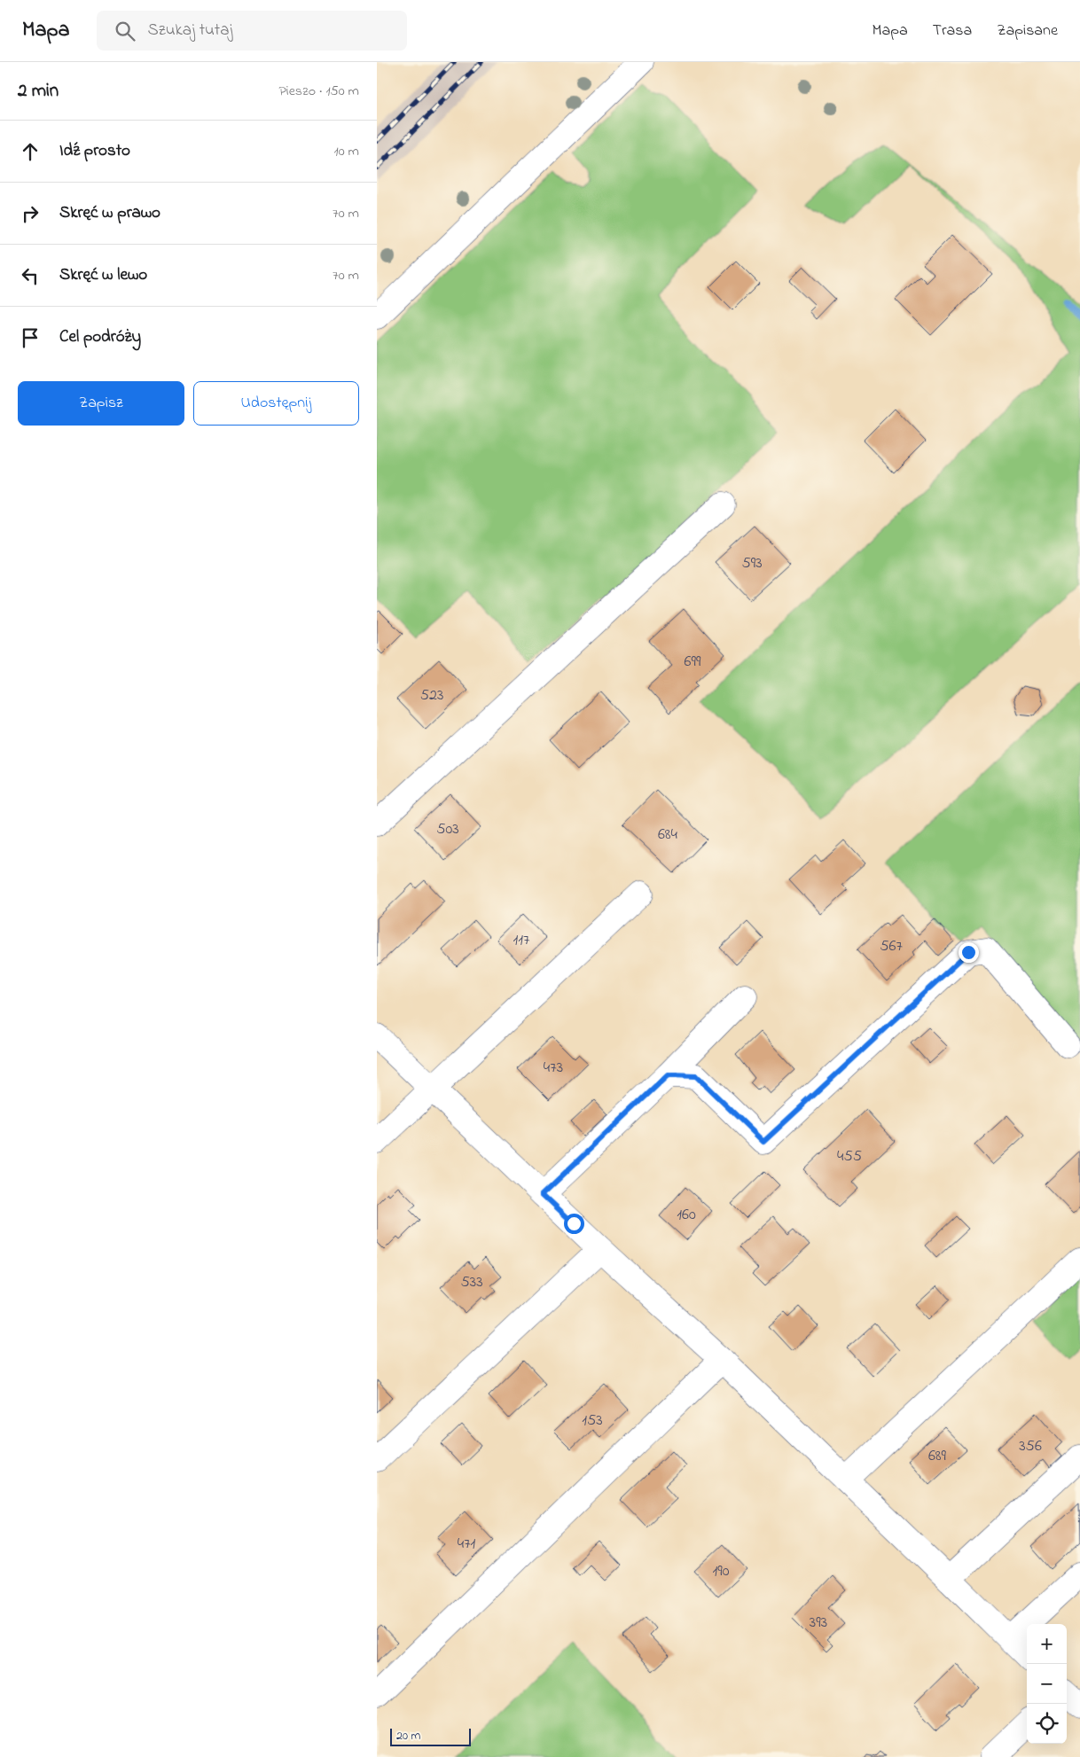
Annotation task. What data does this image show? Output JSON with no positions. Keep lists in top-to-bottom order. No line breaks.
{"house_numbers":["593","699","523","503","684","117","567","473","455","160","533","153","356","689","471","190","393"],"scale_bar":"20 m","page":{"header":"Mapa","search":"Szukaj tutaj","nav":["Mapa","Trasa","Zapisane"],"heading":["2 min","Pieszo · 150 m"],"list":[["Idź prosto","10 m"],["Skręć w prawo","70 m"],["Skręć w lewo","70 m"],"Cel podróży"],"buttons":["Zapisz","Udostępnij"],"map_buttons":["+","−"],"scale":"20 m"}}
